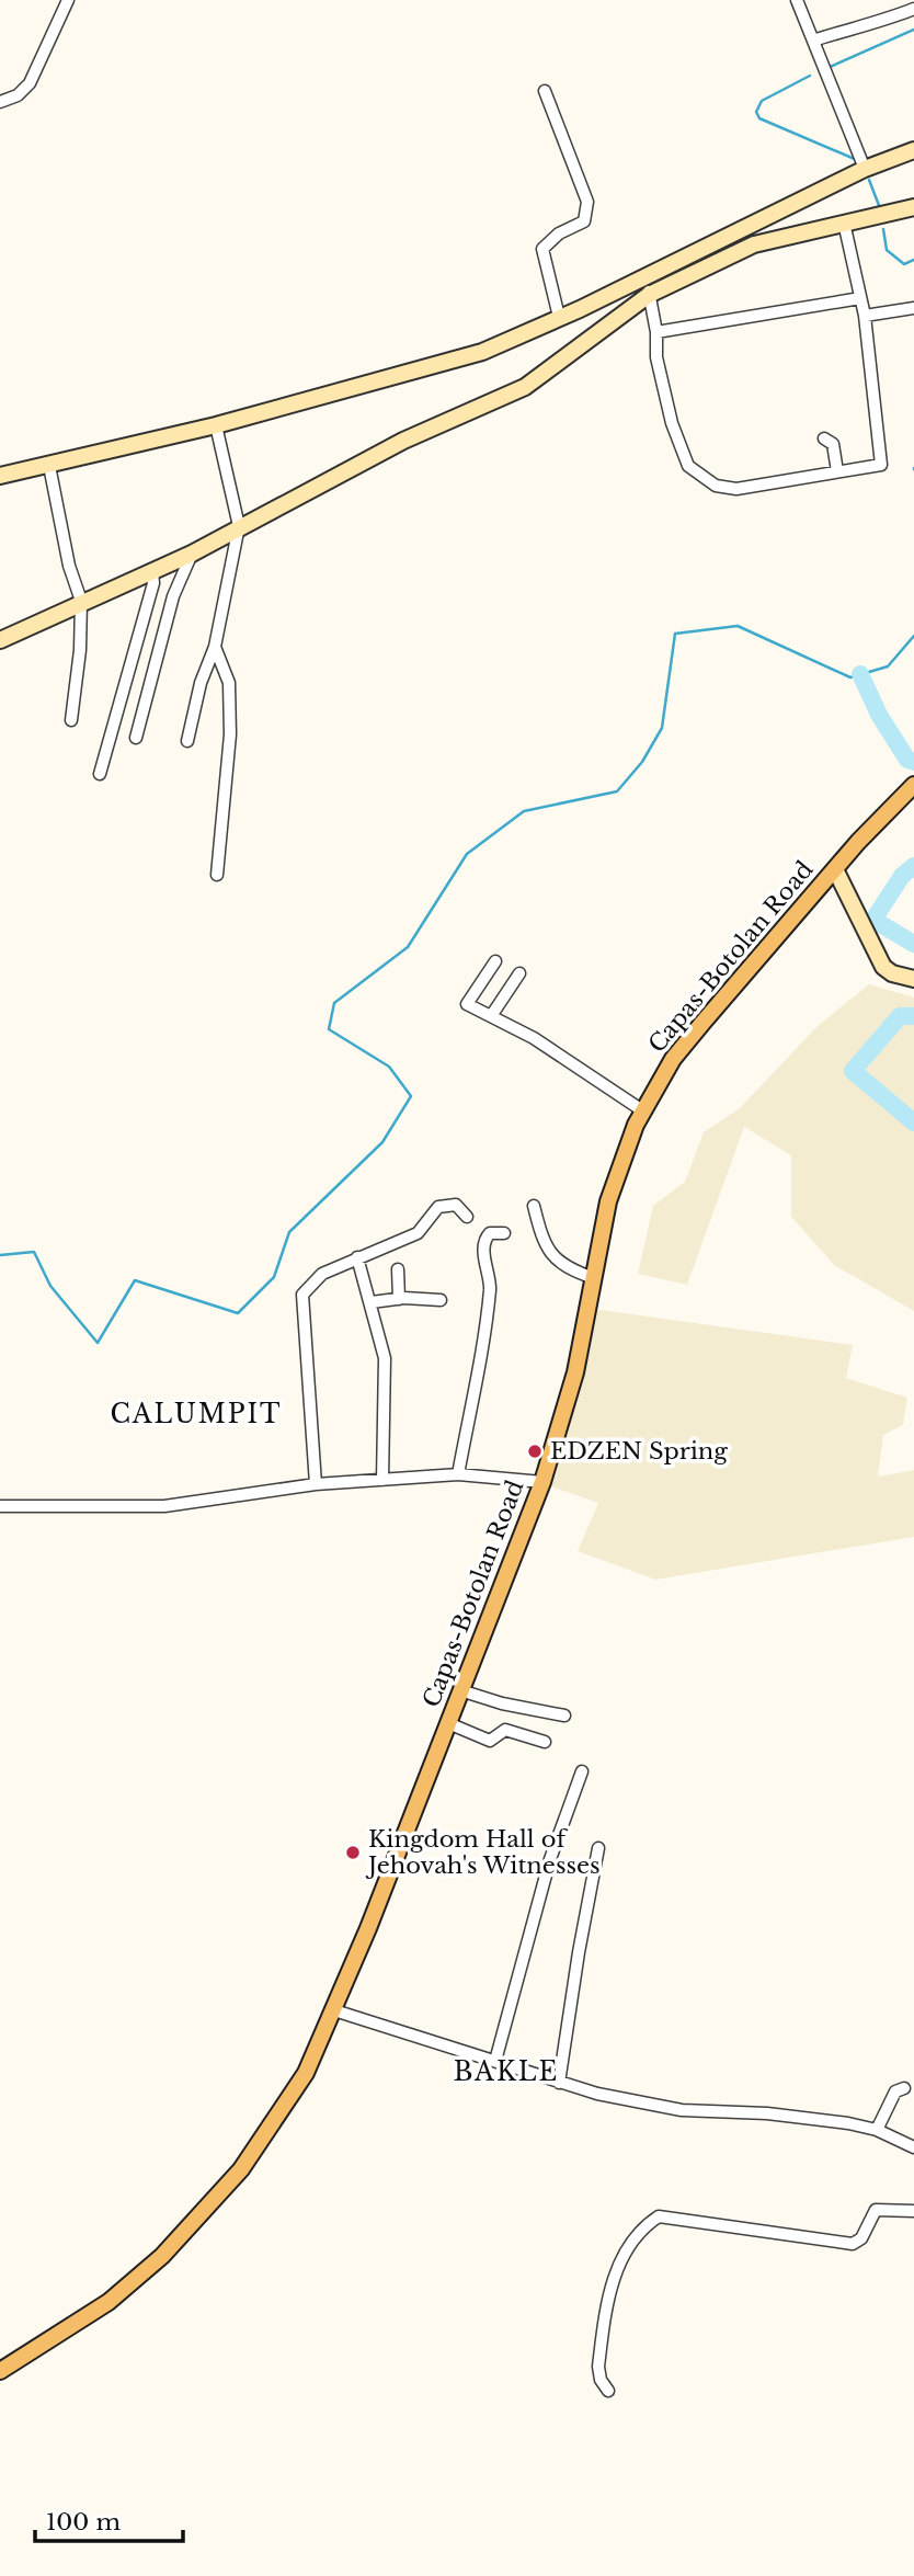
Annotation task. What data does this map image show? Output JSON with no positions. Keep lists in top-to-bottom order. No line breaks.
{"streets":{"main road":["Capas-Botolan Road"]},"districts":["CALUMPIT","BAKLE"],"places":["EDZEN Spring","Kingdom Hall of Jehovah's Witnesses"],"scale_bar":"100 m"}
